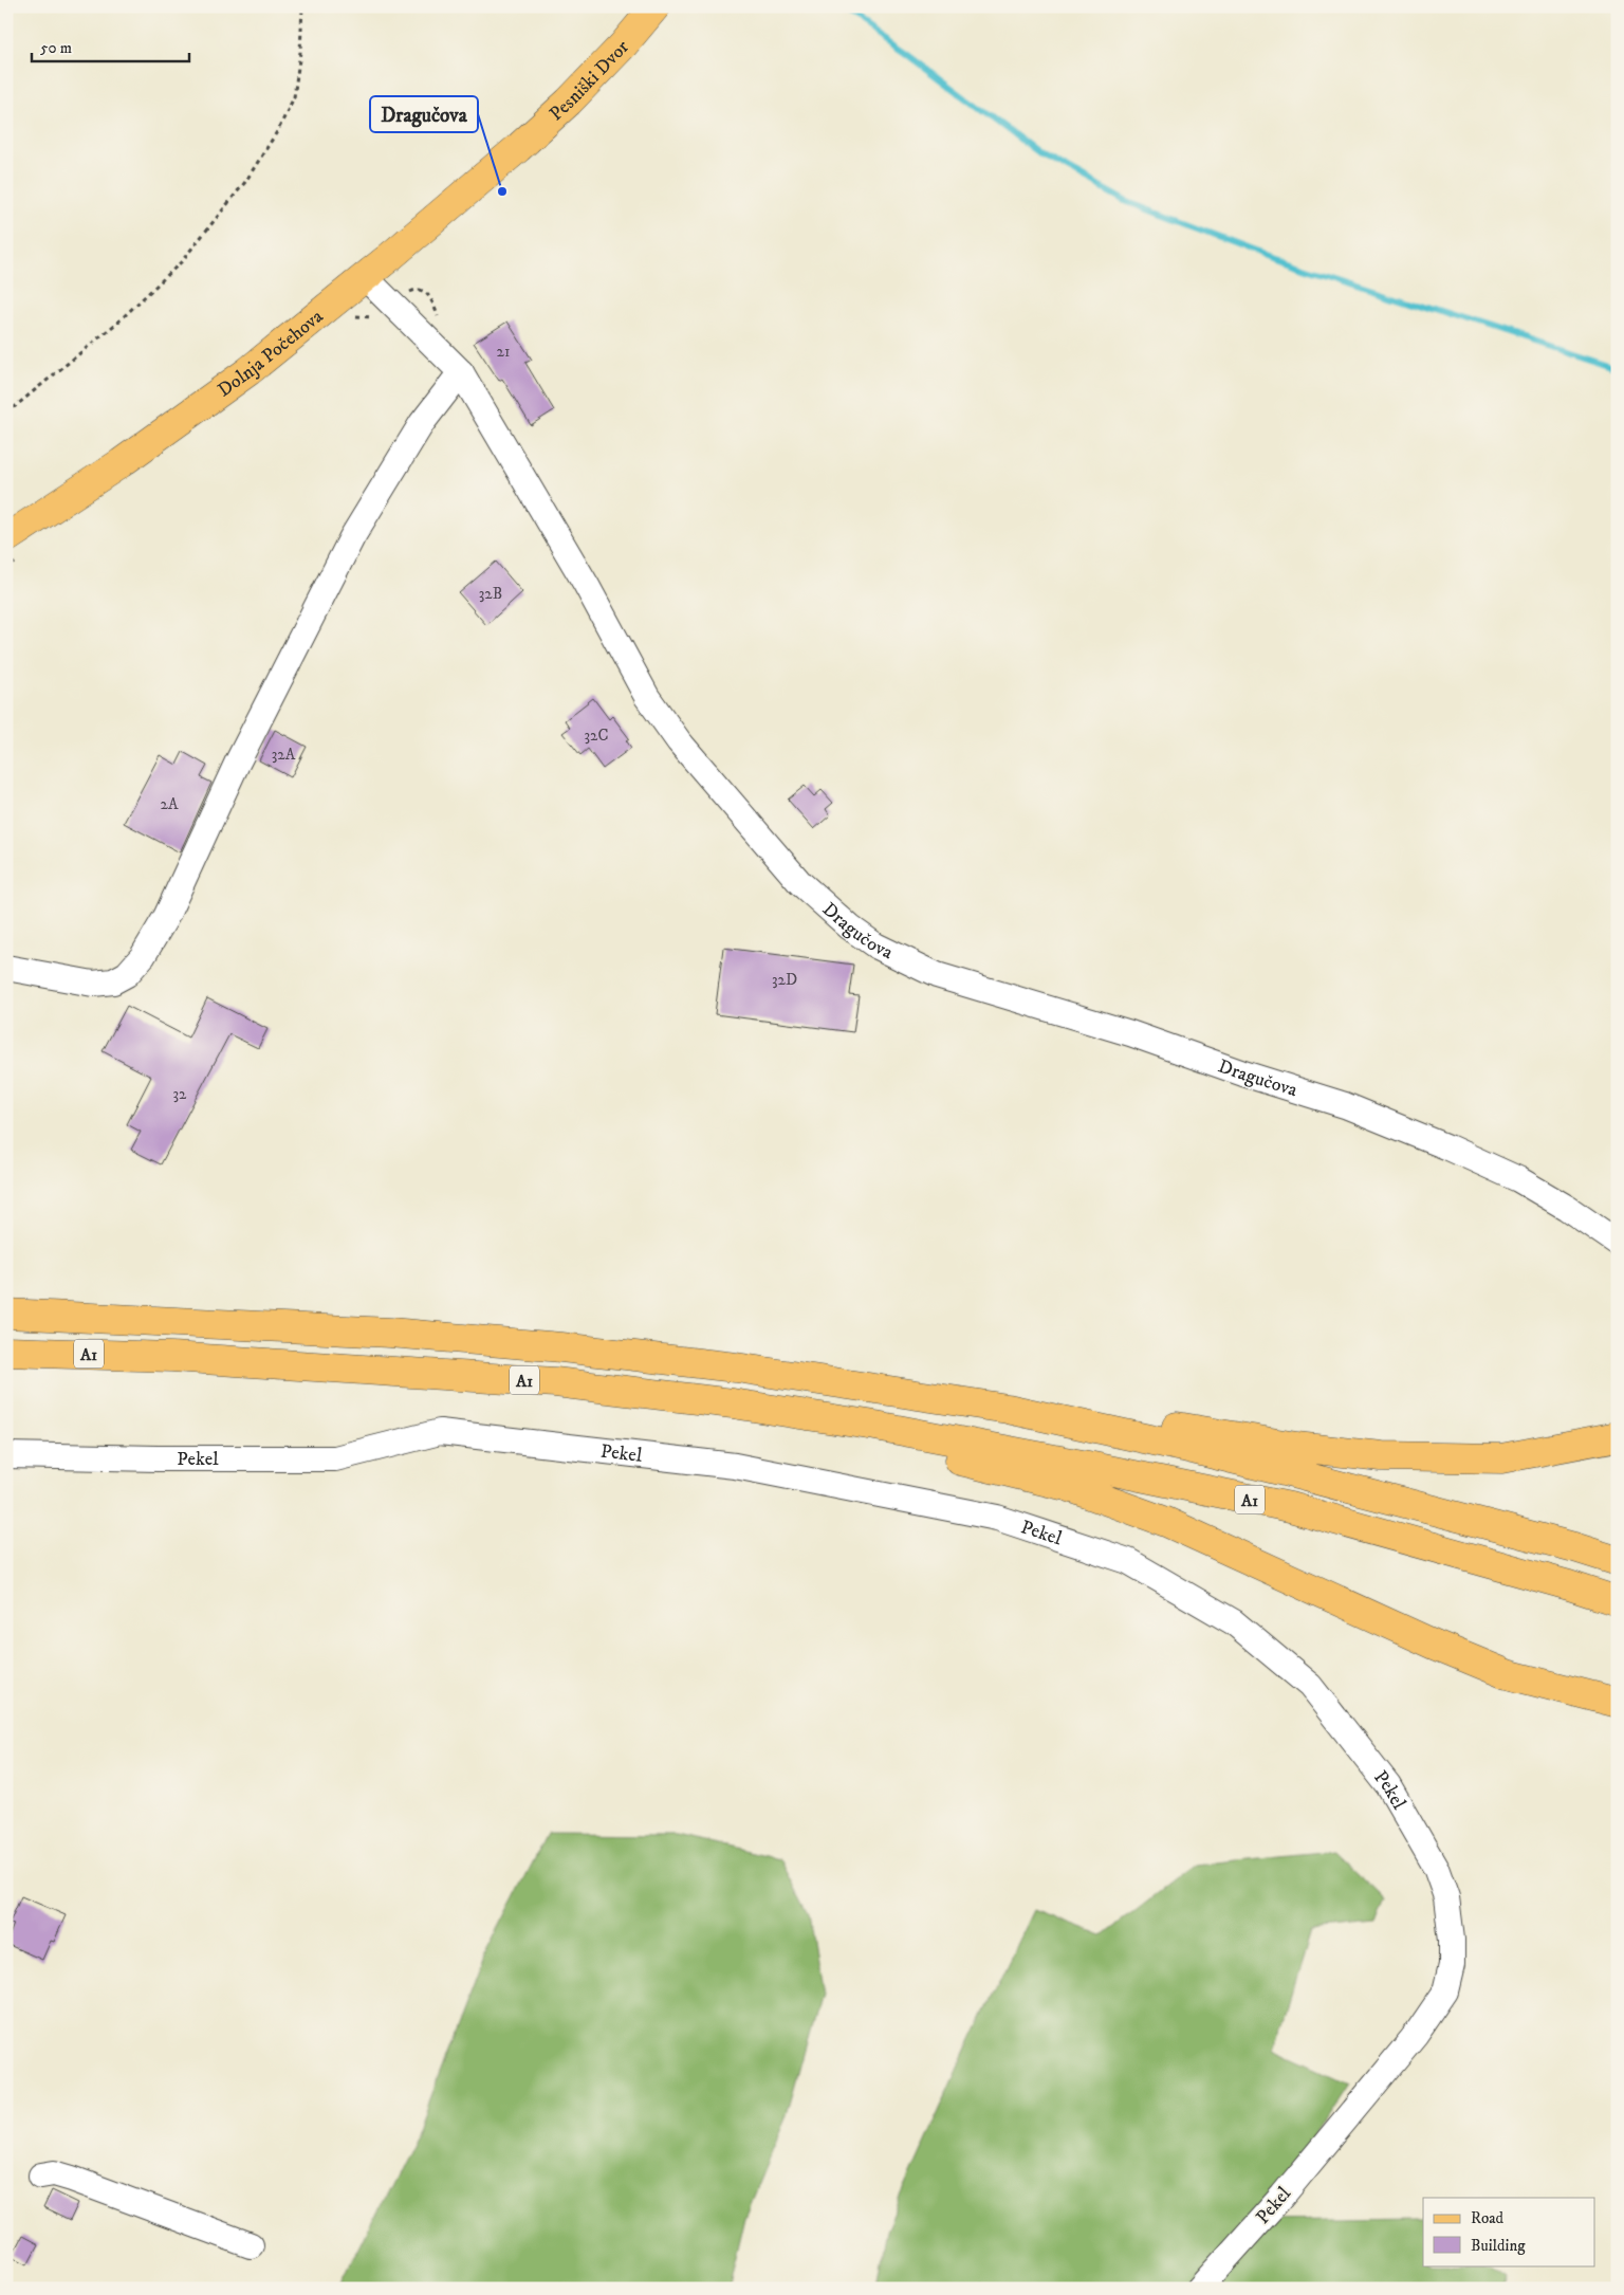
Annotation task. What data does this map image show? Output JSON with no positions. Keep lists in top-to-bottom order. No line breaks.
{"streets":{"main road":["Pesniški Dvor","Dolnja Počehova","A1"],"street":["Dragučova","Pekel"]},"crossings":[["Pesniški Dvor","Dolnja Počehova"],["Dolnja Počehova","Dragučova"]],"places":["Dragučova"],"house_numbers":["21","32B","32C","32A","2A","32D","32"],"legend":["Road","Building"],"scale_bar":"50 m"}
